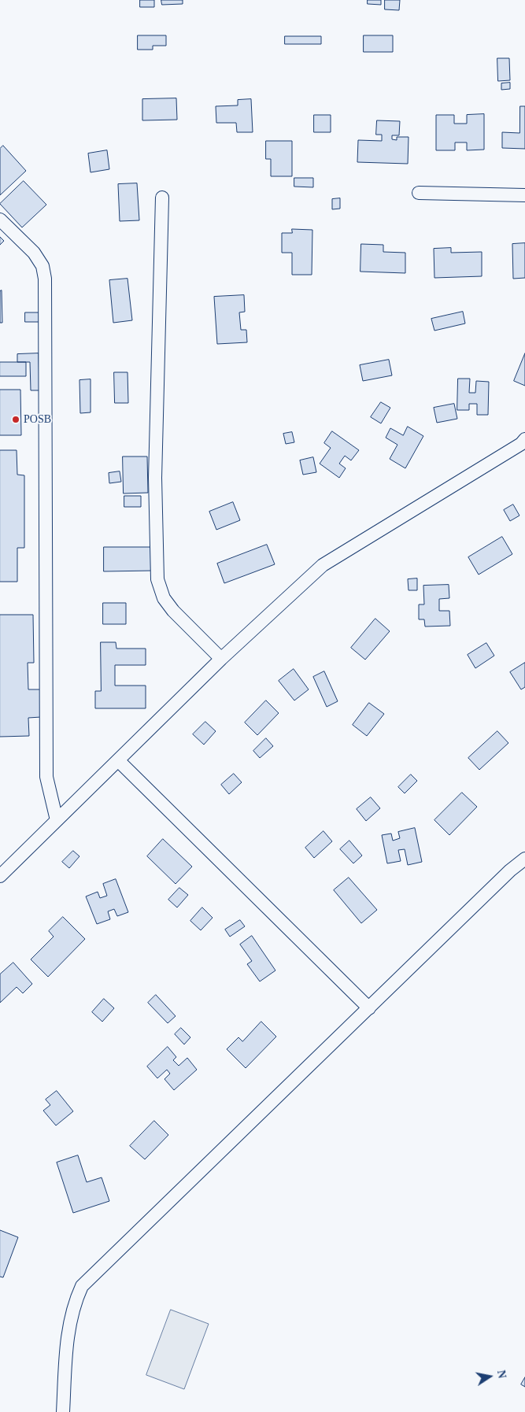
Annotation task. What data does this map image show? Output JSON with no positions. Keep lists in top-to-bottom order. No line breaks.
{"places":["POSB"],"north":"right"}
